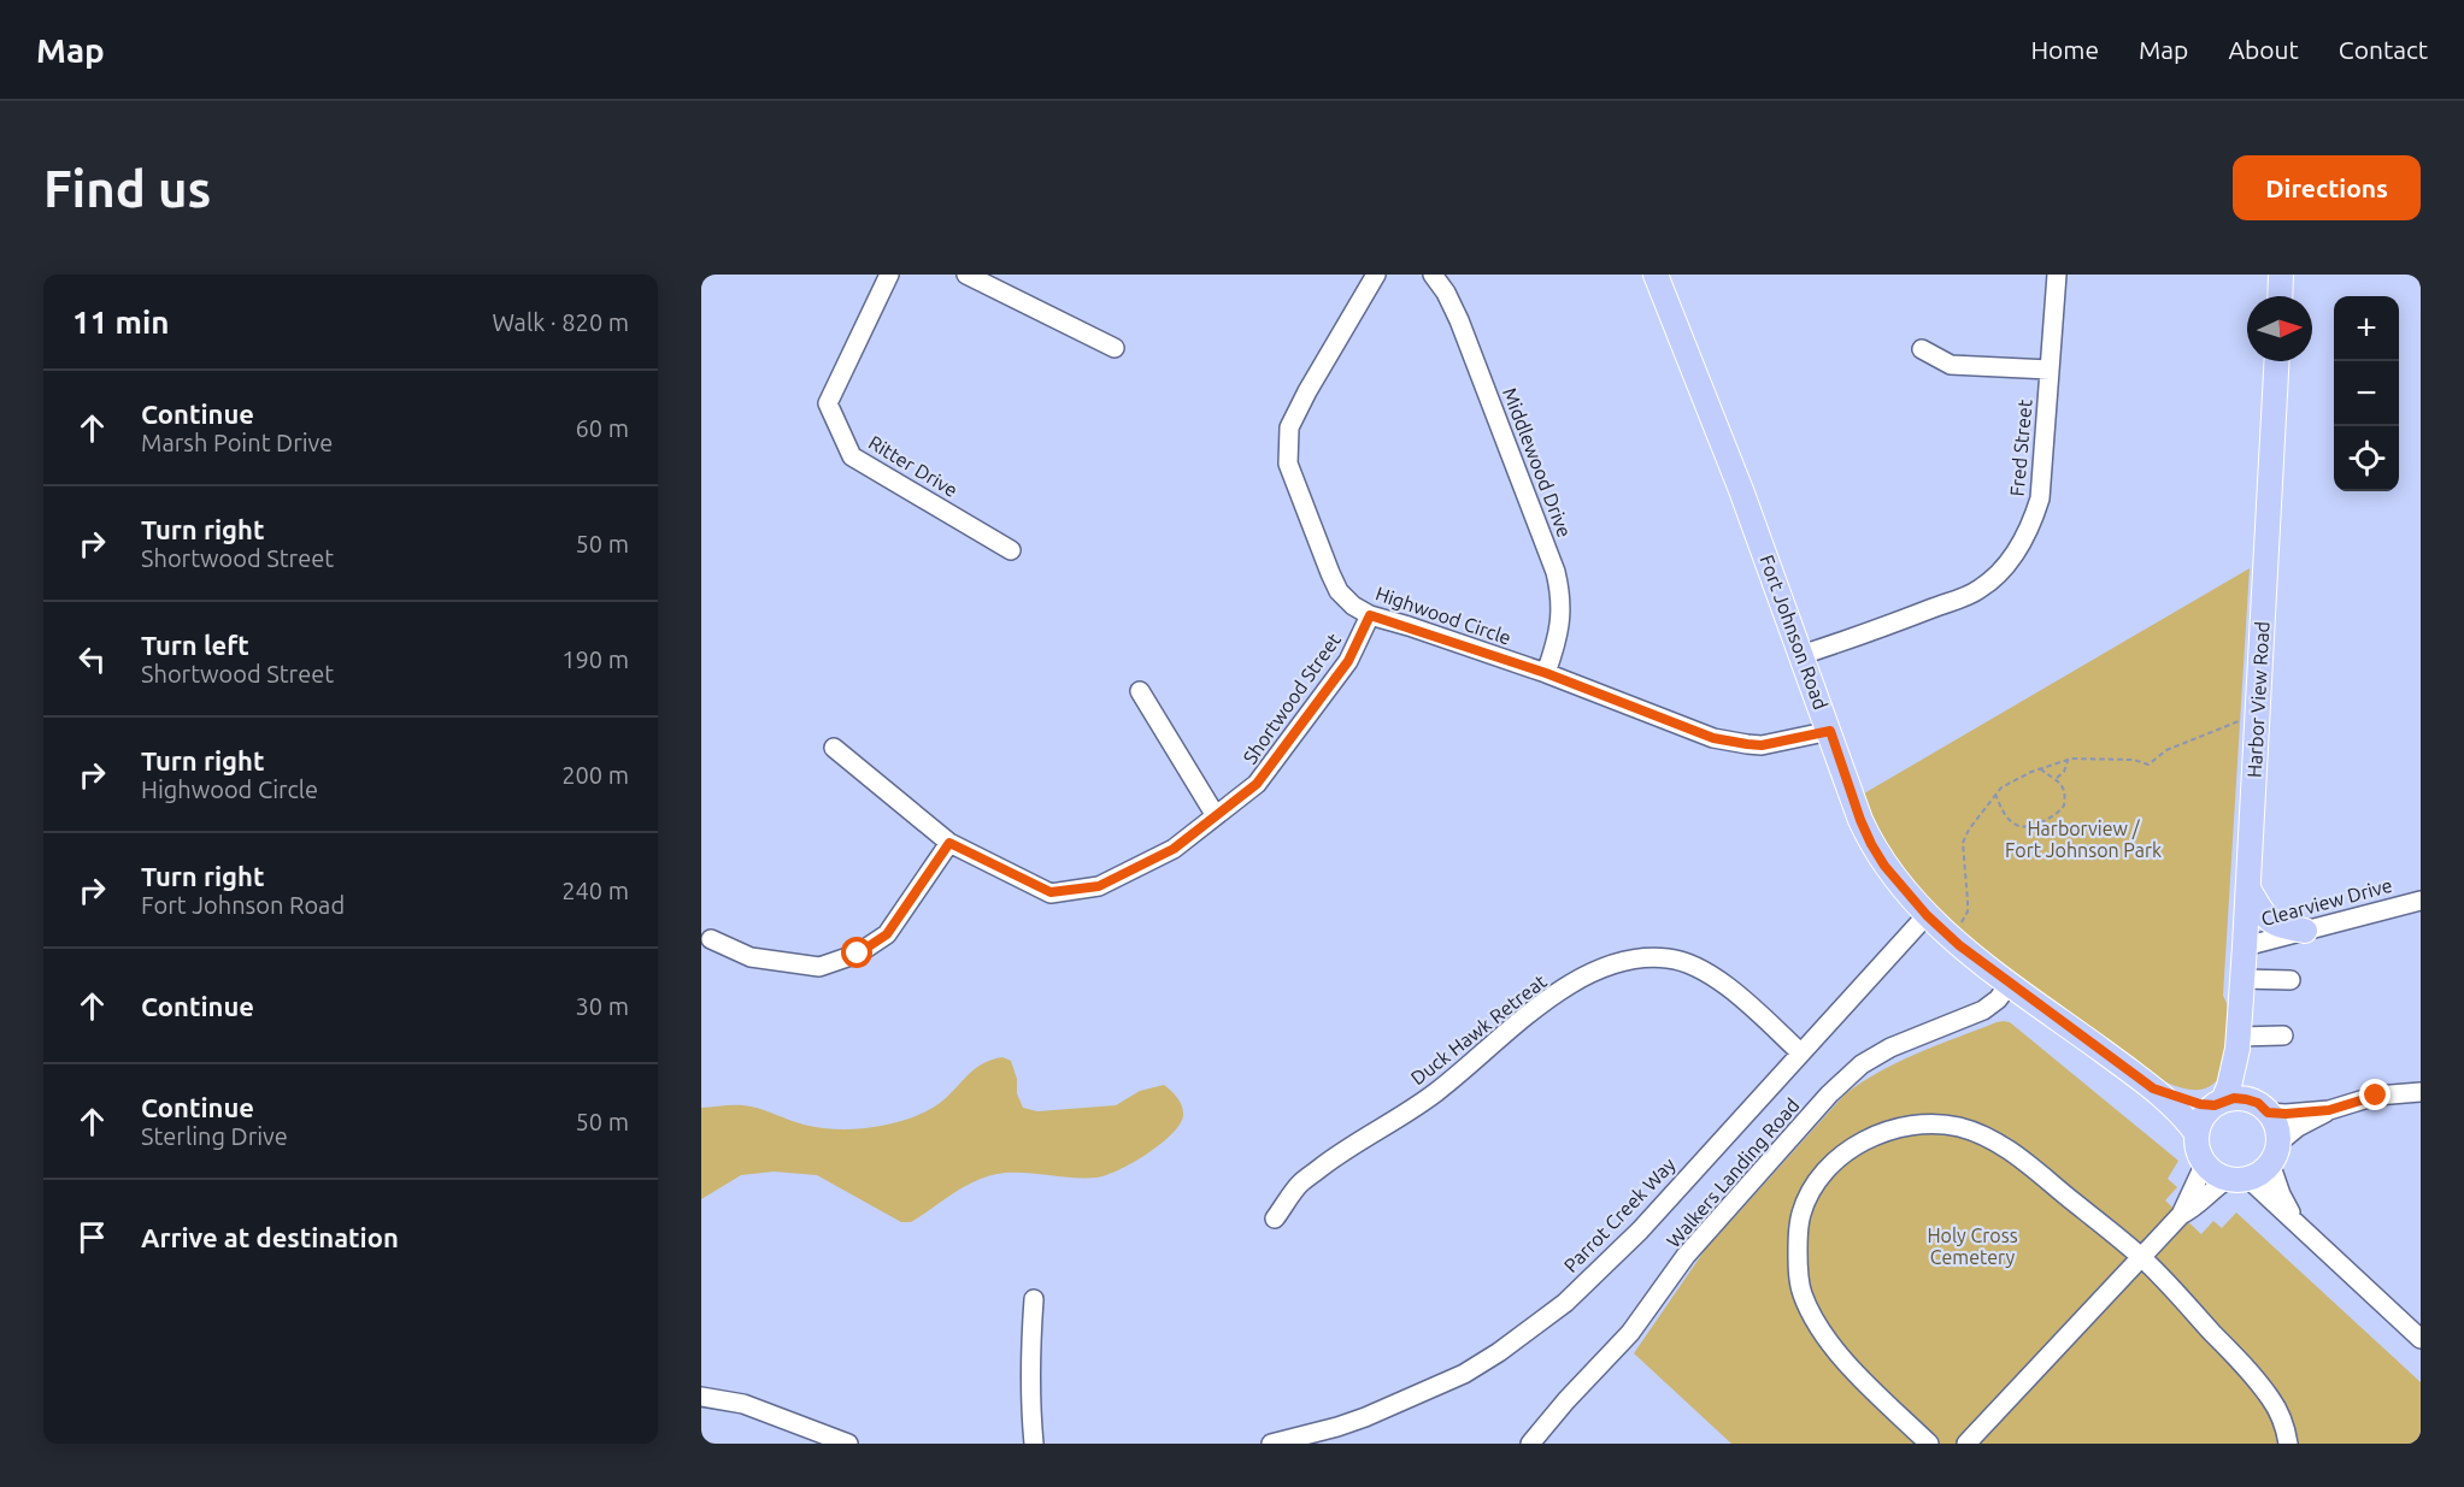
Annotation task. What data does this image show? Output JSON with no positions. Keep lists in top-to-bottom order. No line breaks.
{"streets":{"main road":["Fort Johnson Road","Harbor View Road"],"street":["Fred Street","Middlewood Drive","Ritter Drive","Highwood Circle","Shortwood Street","Clearview Drive","Duck Hawk Retreat","Walkers Landing Road","Parrot Creek Way"]},"crossings":[["Fred Street","Fort Johnson Road"],["Middlewood Drive","Highwood Circle"],["Highwood Circle","Fort Johnson Road"],["Highwood Circle","Shortwood Street"],["Fort Johnson Road","Harbor View Road"],["Fort Johnson Road","Walkers Landing Road"],["Fort Johnson Road","Parrot Creek Way"],["Harbor View Road","Clearview Drive"],["Duck Hawk Retreat","Parrot Creek Way"]],"parks":["Harborview / Fort Johnson Park","Holy Cross Cemetery"],"north":"right","page":{"header":"Map","nav":["Home","Map","About","Contact"],"buttons":"Directions","title":"Find us","heading":["11 min","Walk · 820 m"],"map_buttons":["+","−"],"list":[["Continue","Marsh Point Drive","60 m"],["Turn right","Shortwood Street","50 m"],["Turn left","Shortwood Street","190 m"],["Turn right","Highwood Circle","200 m"],["Turn right","Fort Johnson Road","240 m"],["Continue","30 m"],["Continue","Sterling Drive","50 m"],"Arrive at destination"]}}
